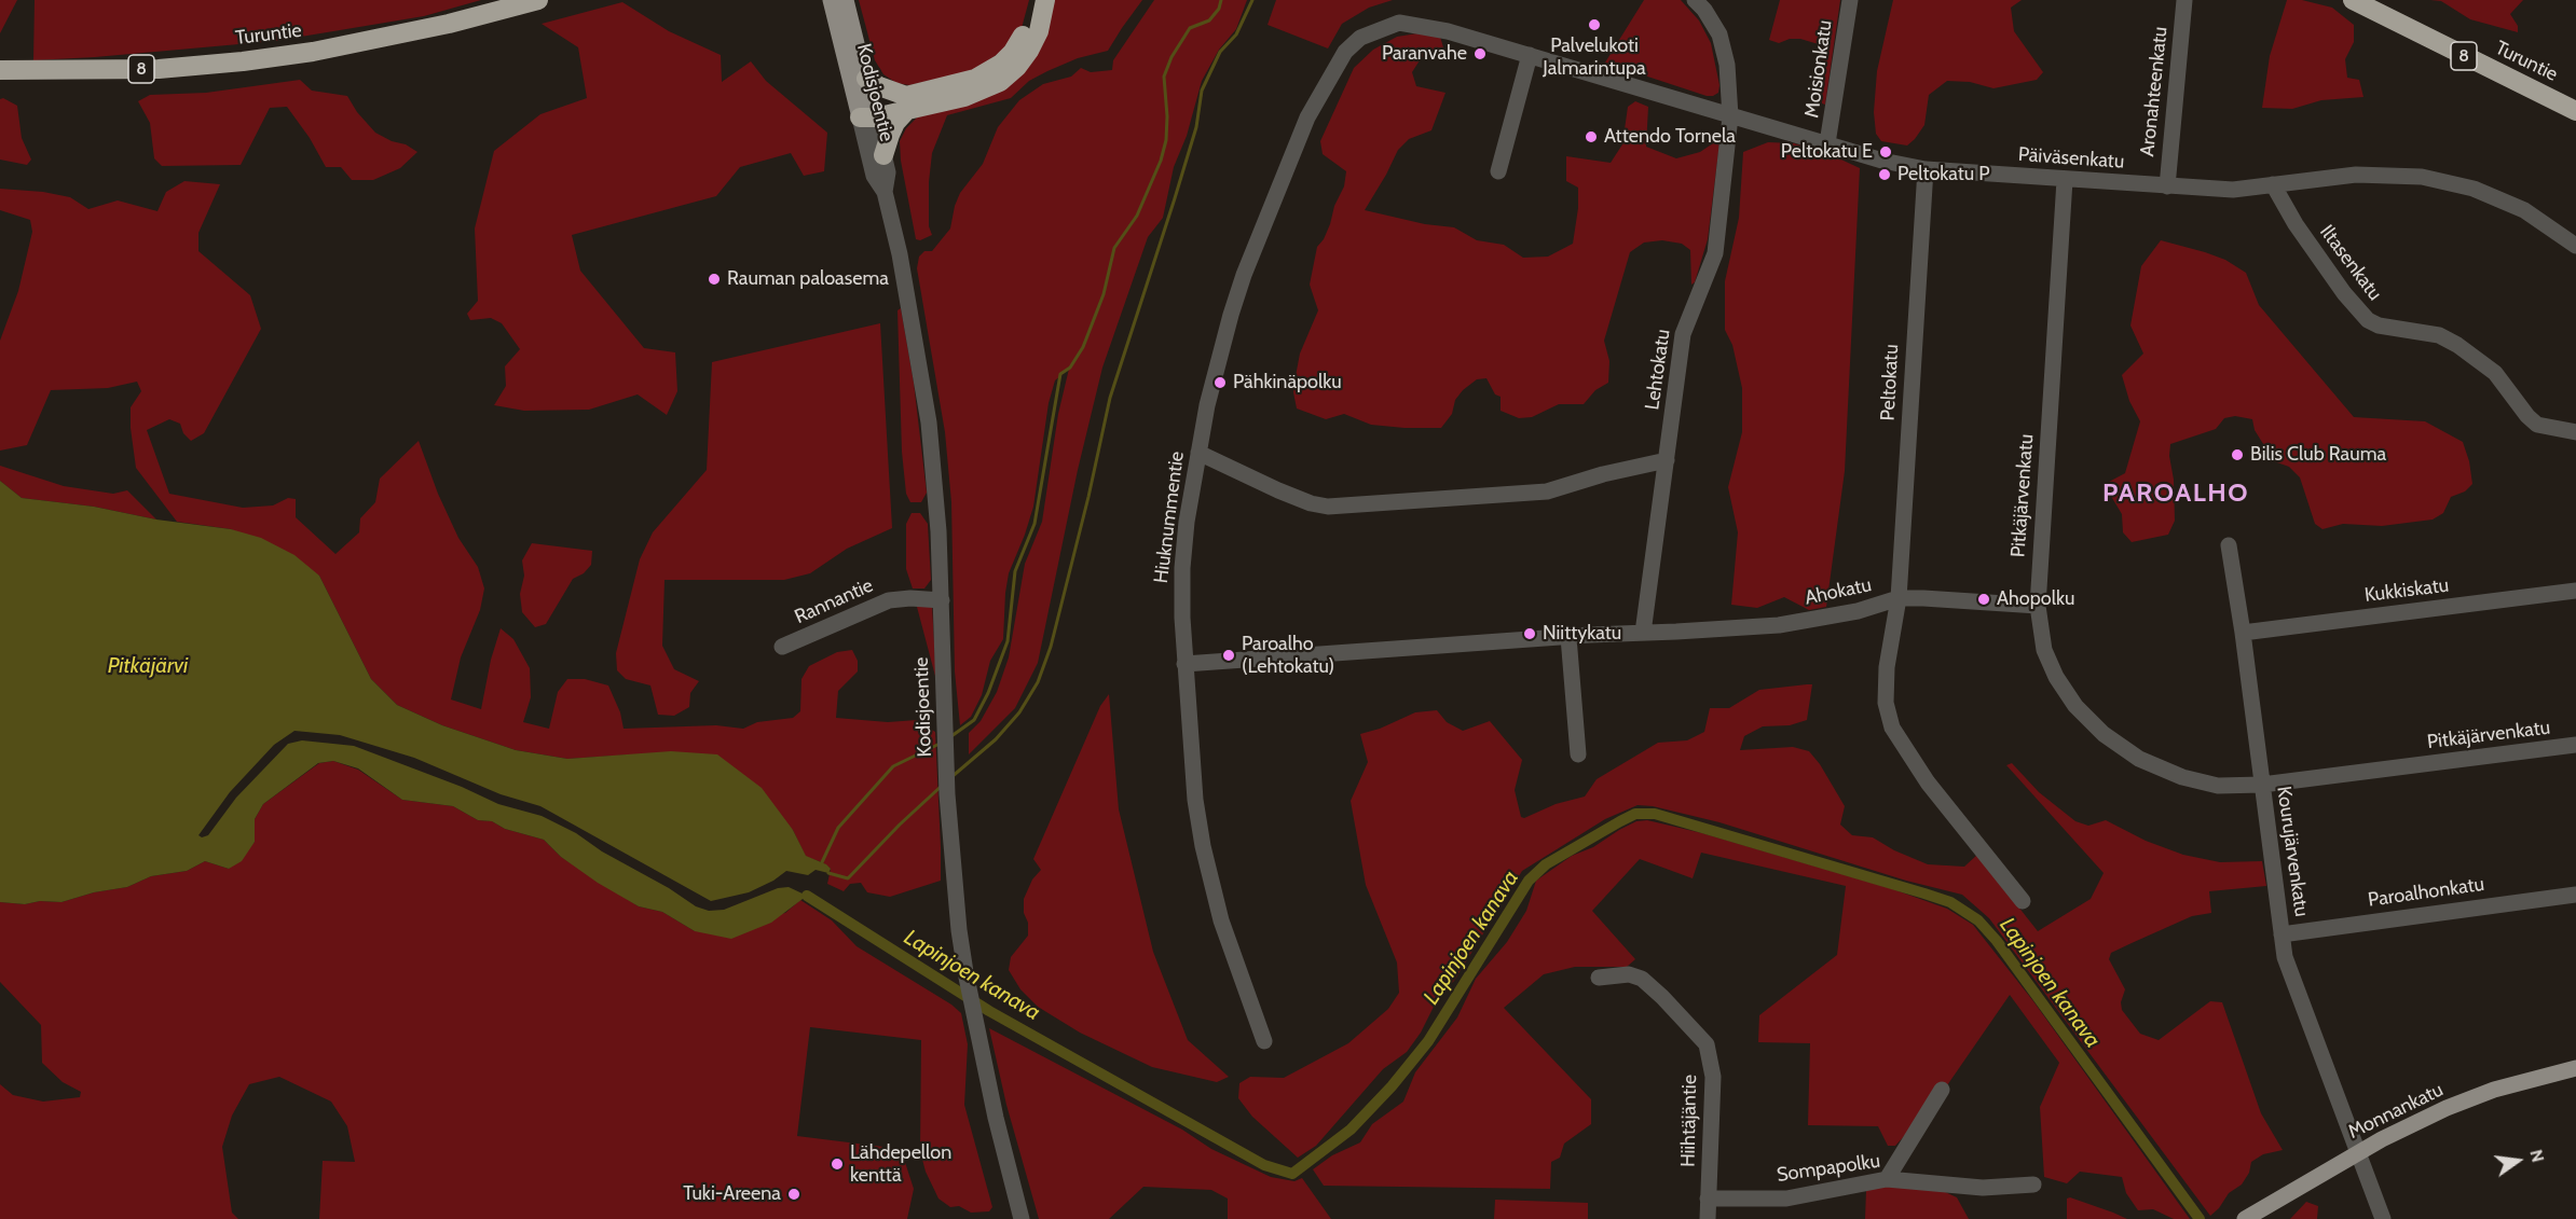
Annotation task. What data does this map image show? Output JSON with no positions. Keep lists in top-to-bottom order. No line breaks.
{"streets":{"highway":["Turuntie","8"],"main road":["Kodisjoentie","Monnankatu"],"street":["Moisionkatu","Aronahteenkatu","Päiväsenkatu","Iltasenkatu","Lehtokatu","Peltokatu","Pitkäjärvenkatu","Hiuknummentie","Kukkiskatu","Ahokatu","Rannantie","Kourujärvenkatu","Paroalhonkatu","Hiihtäjäntie","Sompapolku"]},"crossings":[["Moisionkatu","Päiväsenkatu"],["Aronahteenkatu","Päiväsenkatu"],["Kodisjoentie","Rannantie"],["Päiväsenkatu","Iltasenkatu"],["Päiväsenkatu","Lehtokatu"],["Päiväsenkatu","Peltokatu"],["Päiväsenkatu","Pitkäjärvenkatu"],["Päiväsenkatu","Hiuknummentie"],["Lehtokatu","Ahokatu"],["Peltokatu","Ahokatu"],["Pitkäjärvenkatu","Ahokatu"],["Pitkäjärvenkatu","Kourujärvenkatu"],["Kukkiskatu","Kourujärvenkatu"],["Kourujärvenkatu","Paroalhonkatu"],["Kourujärvenkatu","Monnankatu"],["Hiihtäjäntie","Sompapolku"]],"districts":["PAROALHO"],"water":["Pitkäjärvi","Lapinjoen kanava"],"places":["Palvelukoti Jalmarintupa","Paranvahe","Attendo Tornela","Peltokatu E","Peltokatu P","Rauman paloasema","Pähkinäpolku","Bilis Club Rauma","Ahopolku","Niittykatu","Paroalho (Lehtokatu)","Lähdepellon kenttä","Tuki-Areena"],"north":"right"}
